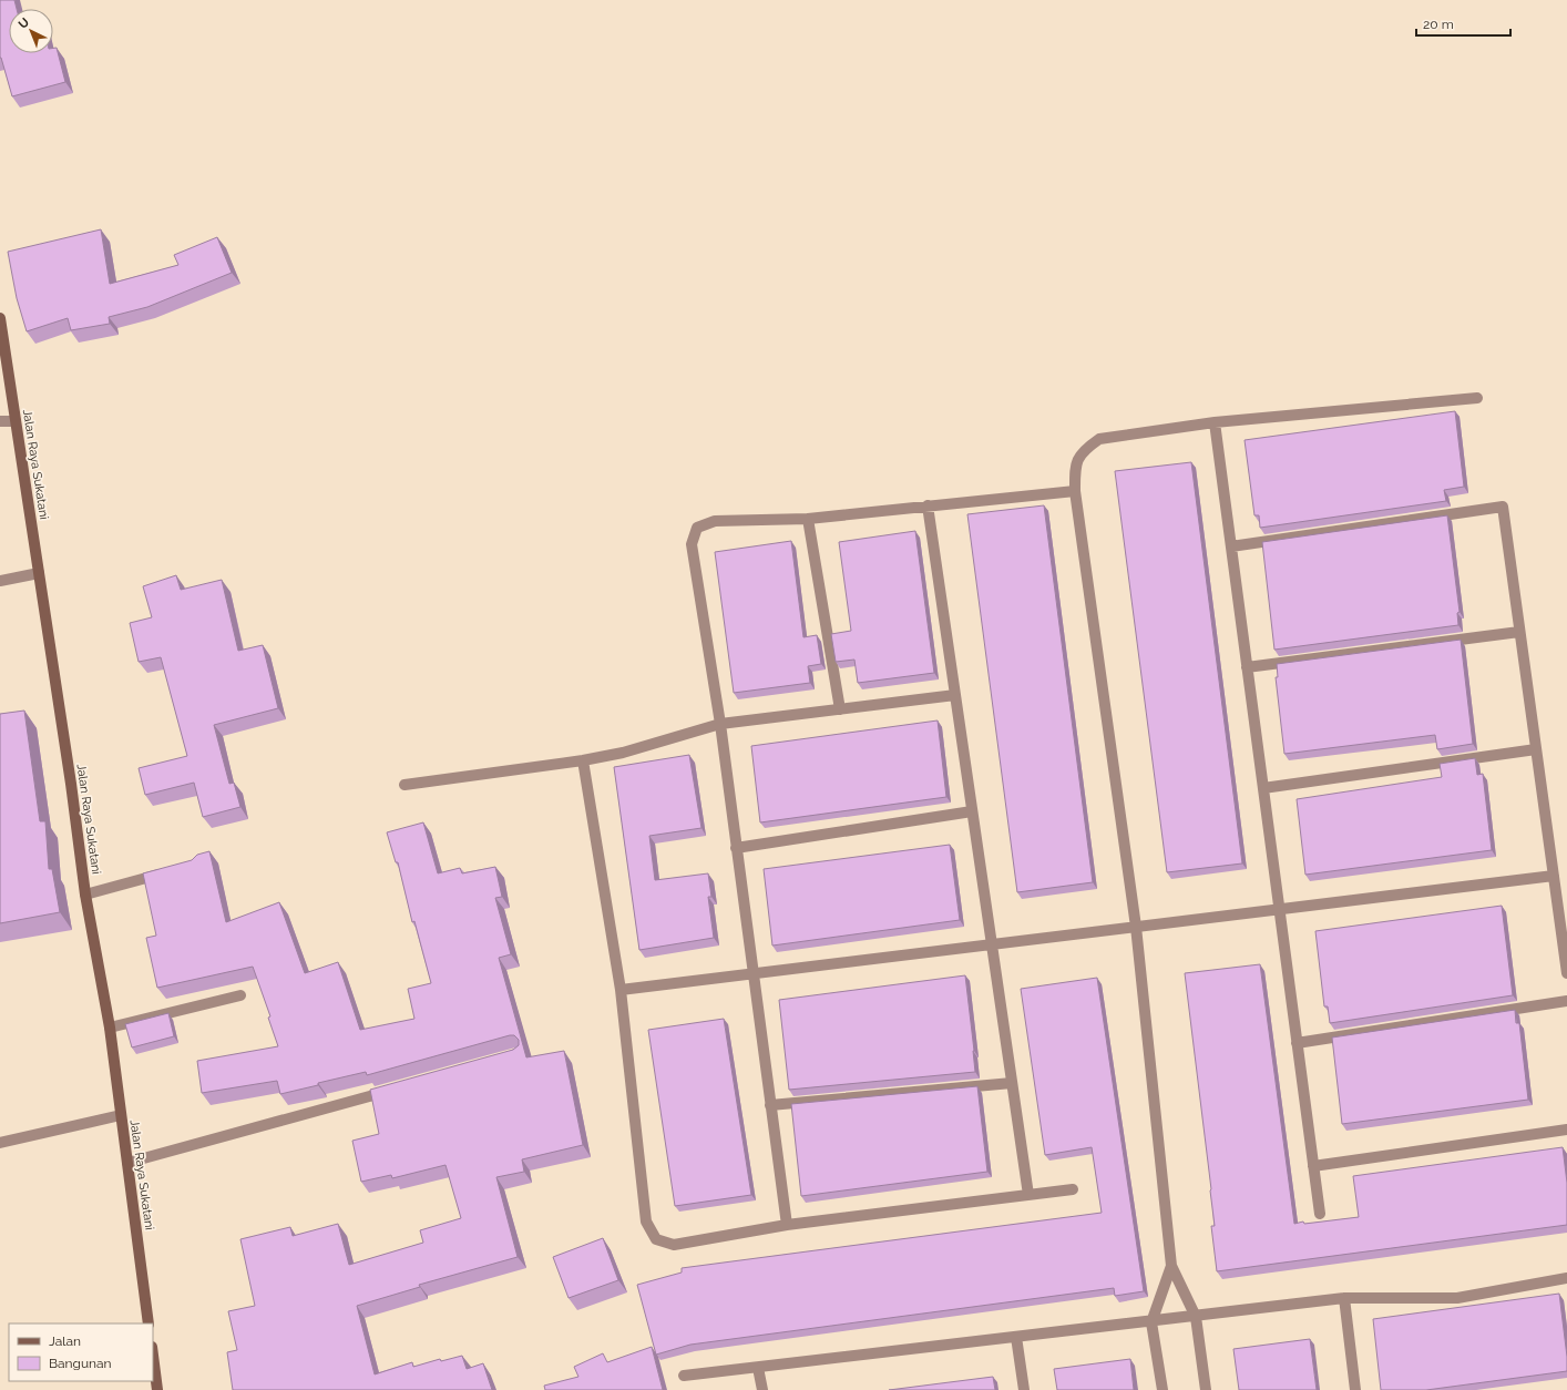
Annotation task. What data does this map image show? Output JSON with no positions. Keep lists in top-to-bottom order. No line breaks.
{"streets":{"main road":["Jalan Raya Sukatani"]},"legend":["Jalan","Bangunan"],"scale_bar":"20 m","north":"top left"}
